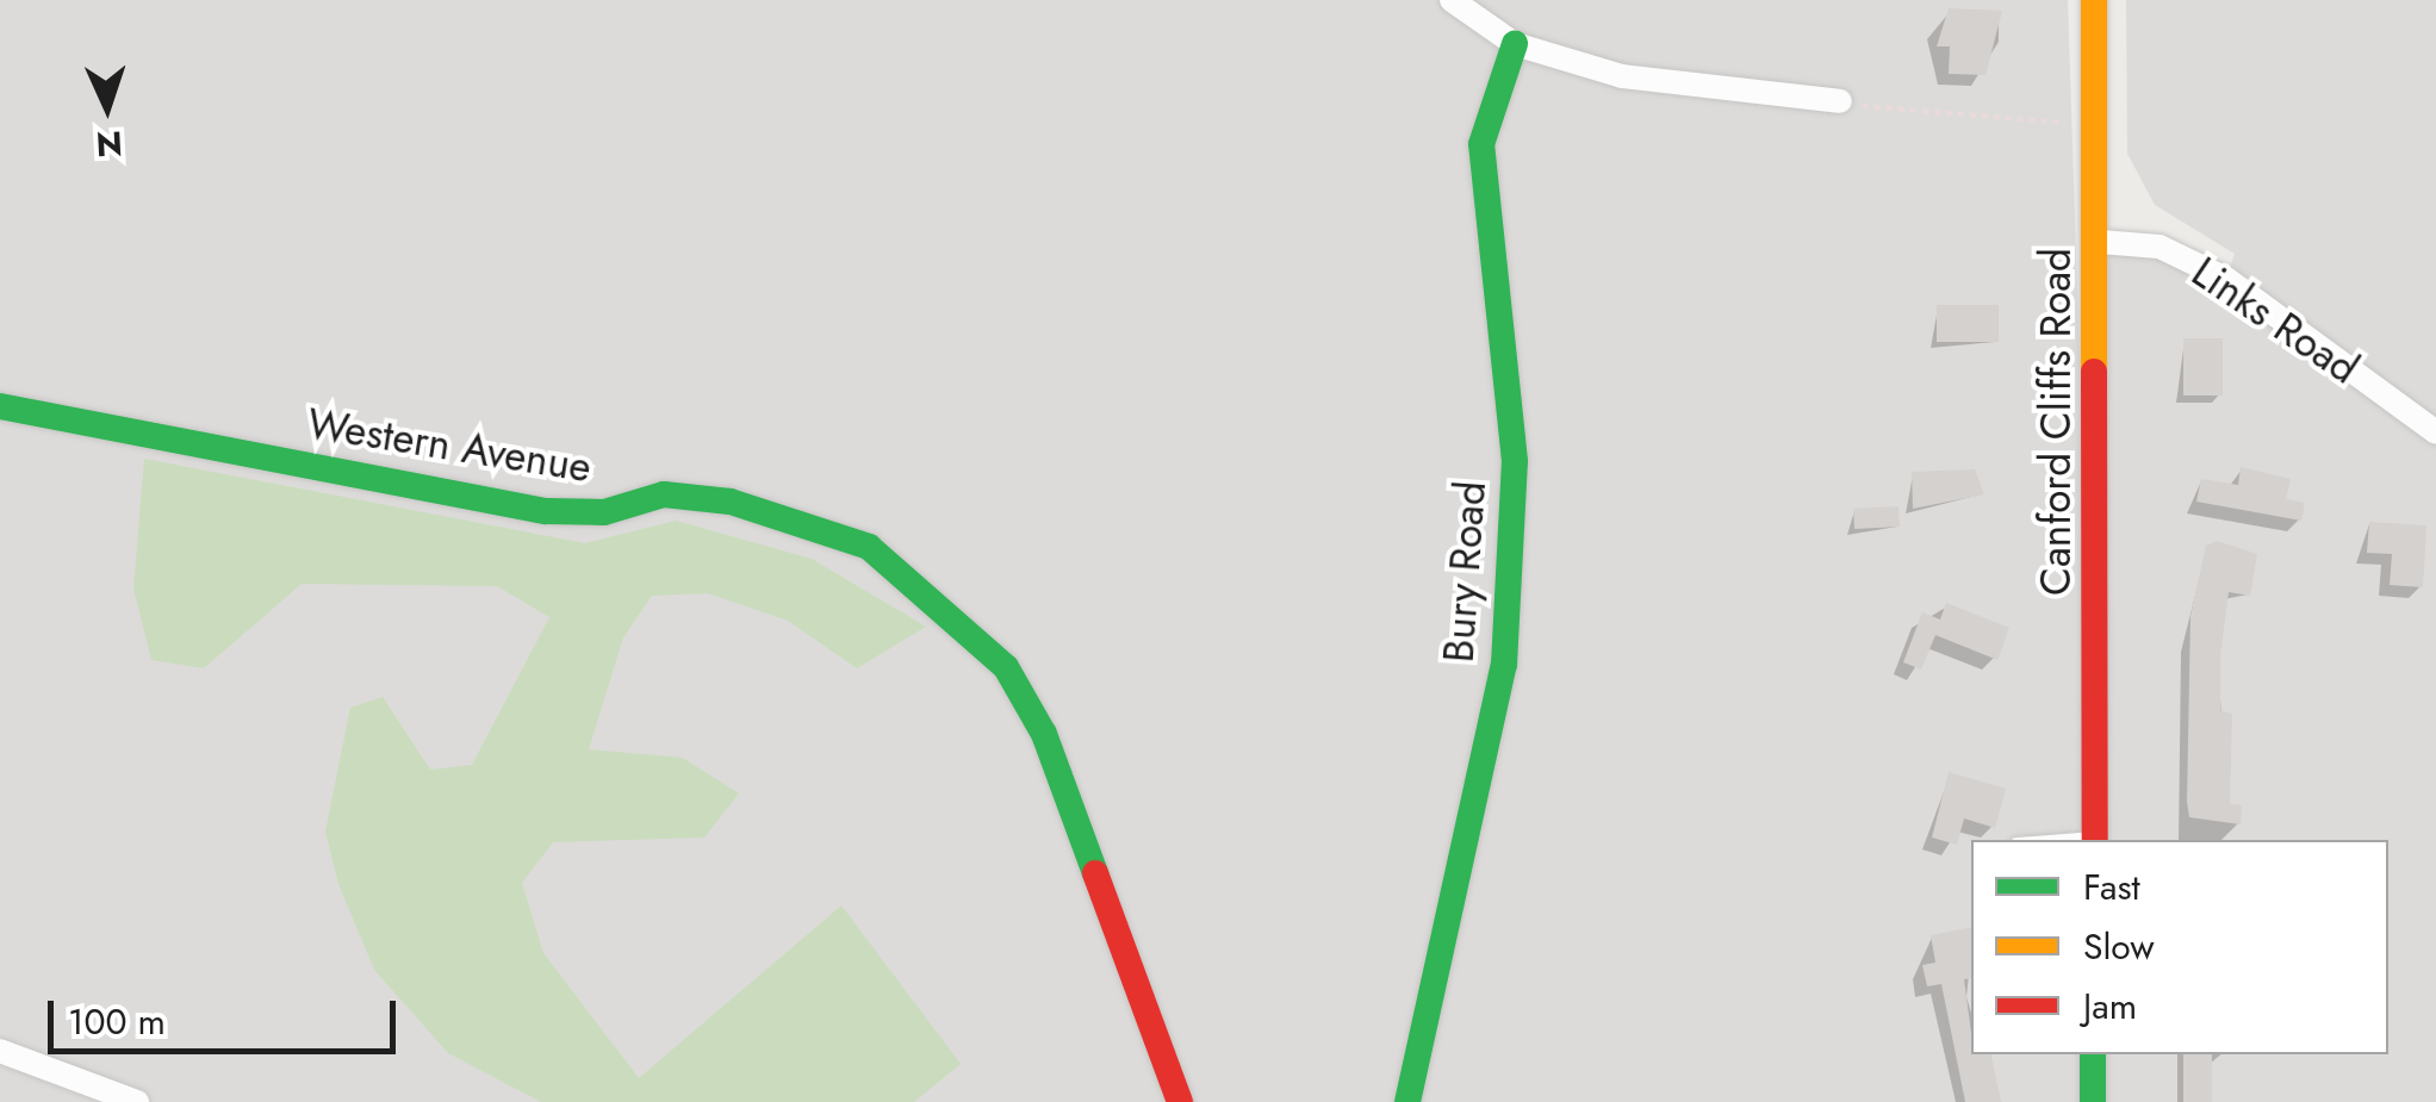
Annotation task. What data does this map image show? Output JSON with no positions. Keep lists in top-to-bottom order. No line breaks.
{"streets":{"street":["Links Road","Canford Cliffs Road","Western Avenue","Bury Road"]},"crossings":[["Links Road","Canford Cliffs Road"]],"legend":["Fast","Slow","Jam"],"scale_bar":"100 m","north":"bottom"}
